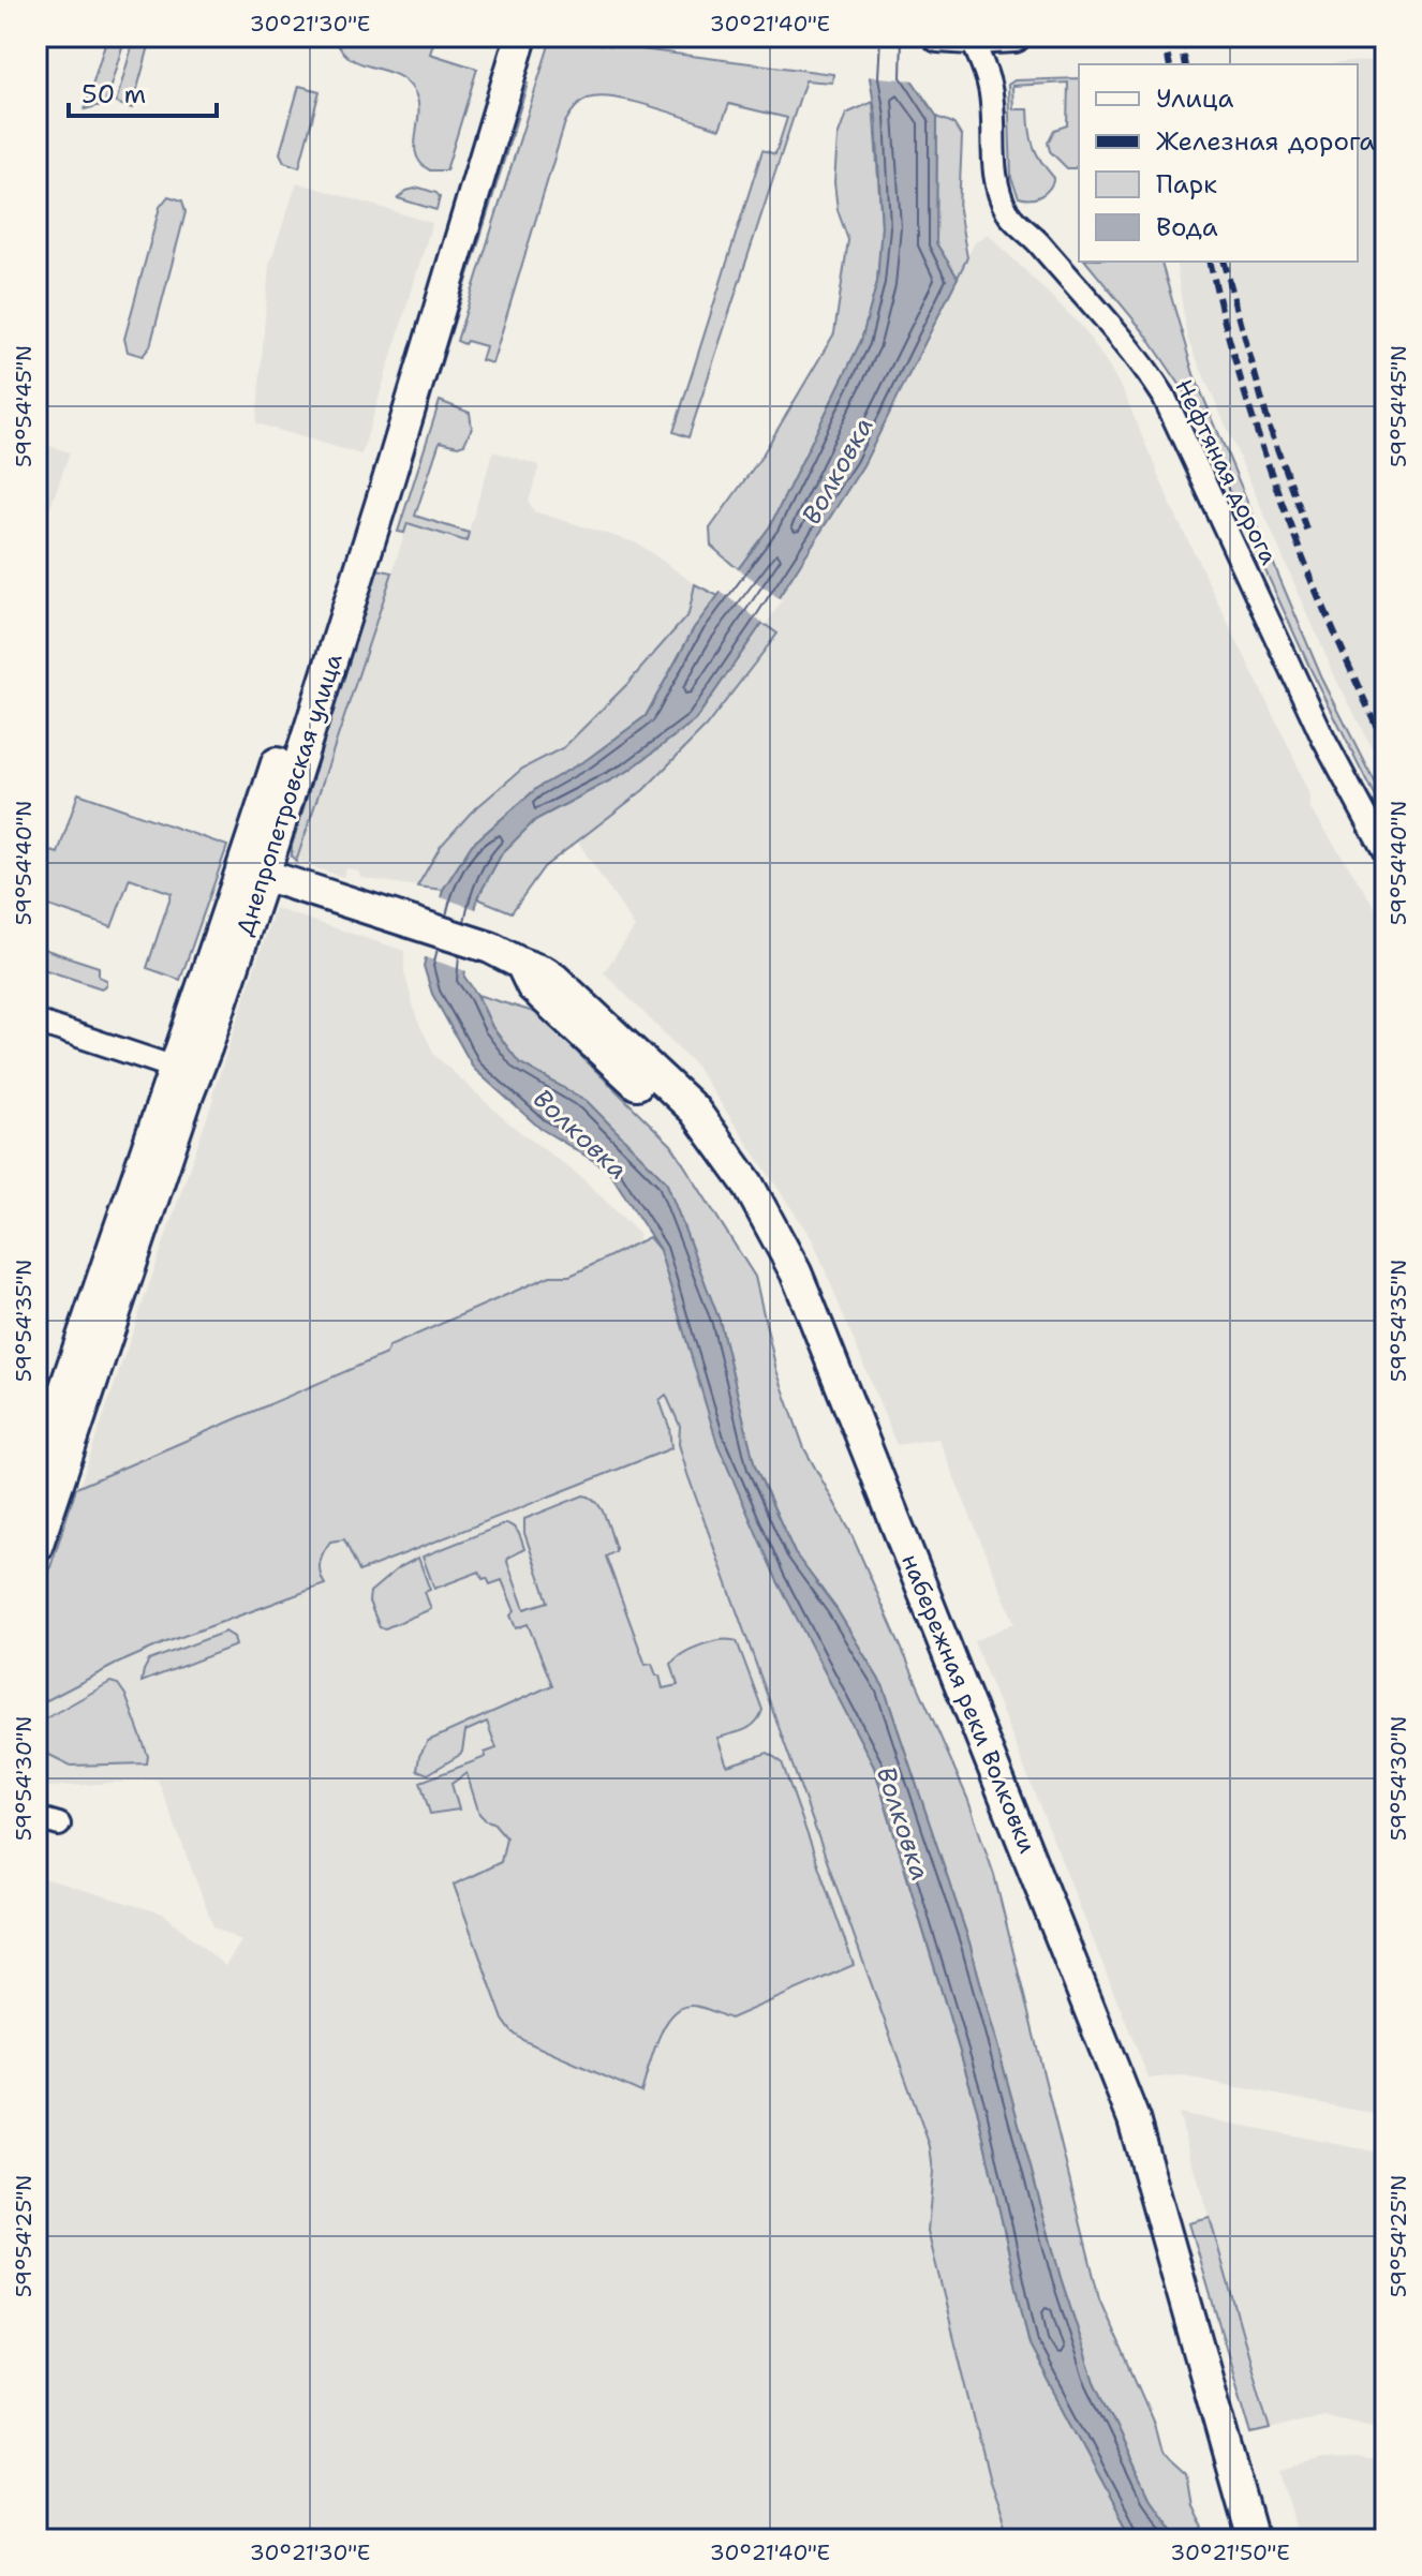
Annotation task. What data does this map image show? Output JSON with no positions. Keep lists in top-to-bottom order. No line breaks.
{"streets":{"street":["Нефтяная дорога","Днепропетровская улица","набережная реки Волковки"]},"crossings":[["Днепропетровская улица","набережная реки Волковки"]],"water":["Волковка"],"legend":["Улица","Железная дорога","Парк","Вода"],"scale_bar":"50 m","coordinates":["30°21'30\"E","30°21'40\"E","59°54'45\"N","59°54'40\"N","59°54'35\"N","59°54'30\"N","59°54'25\"N","30°21'50\"E"]}
